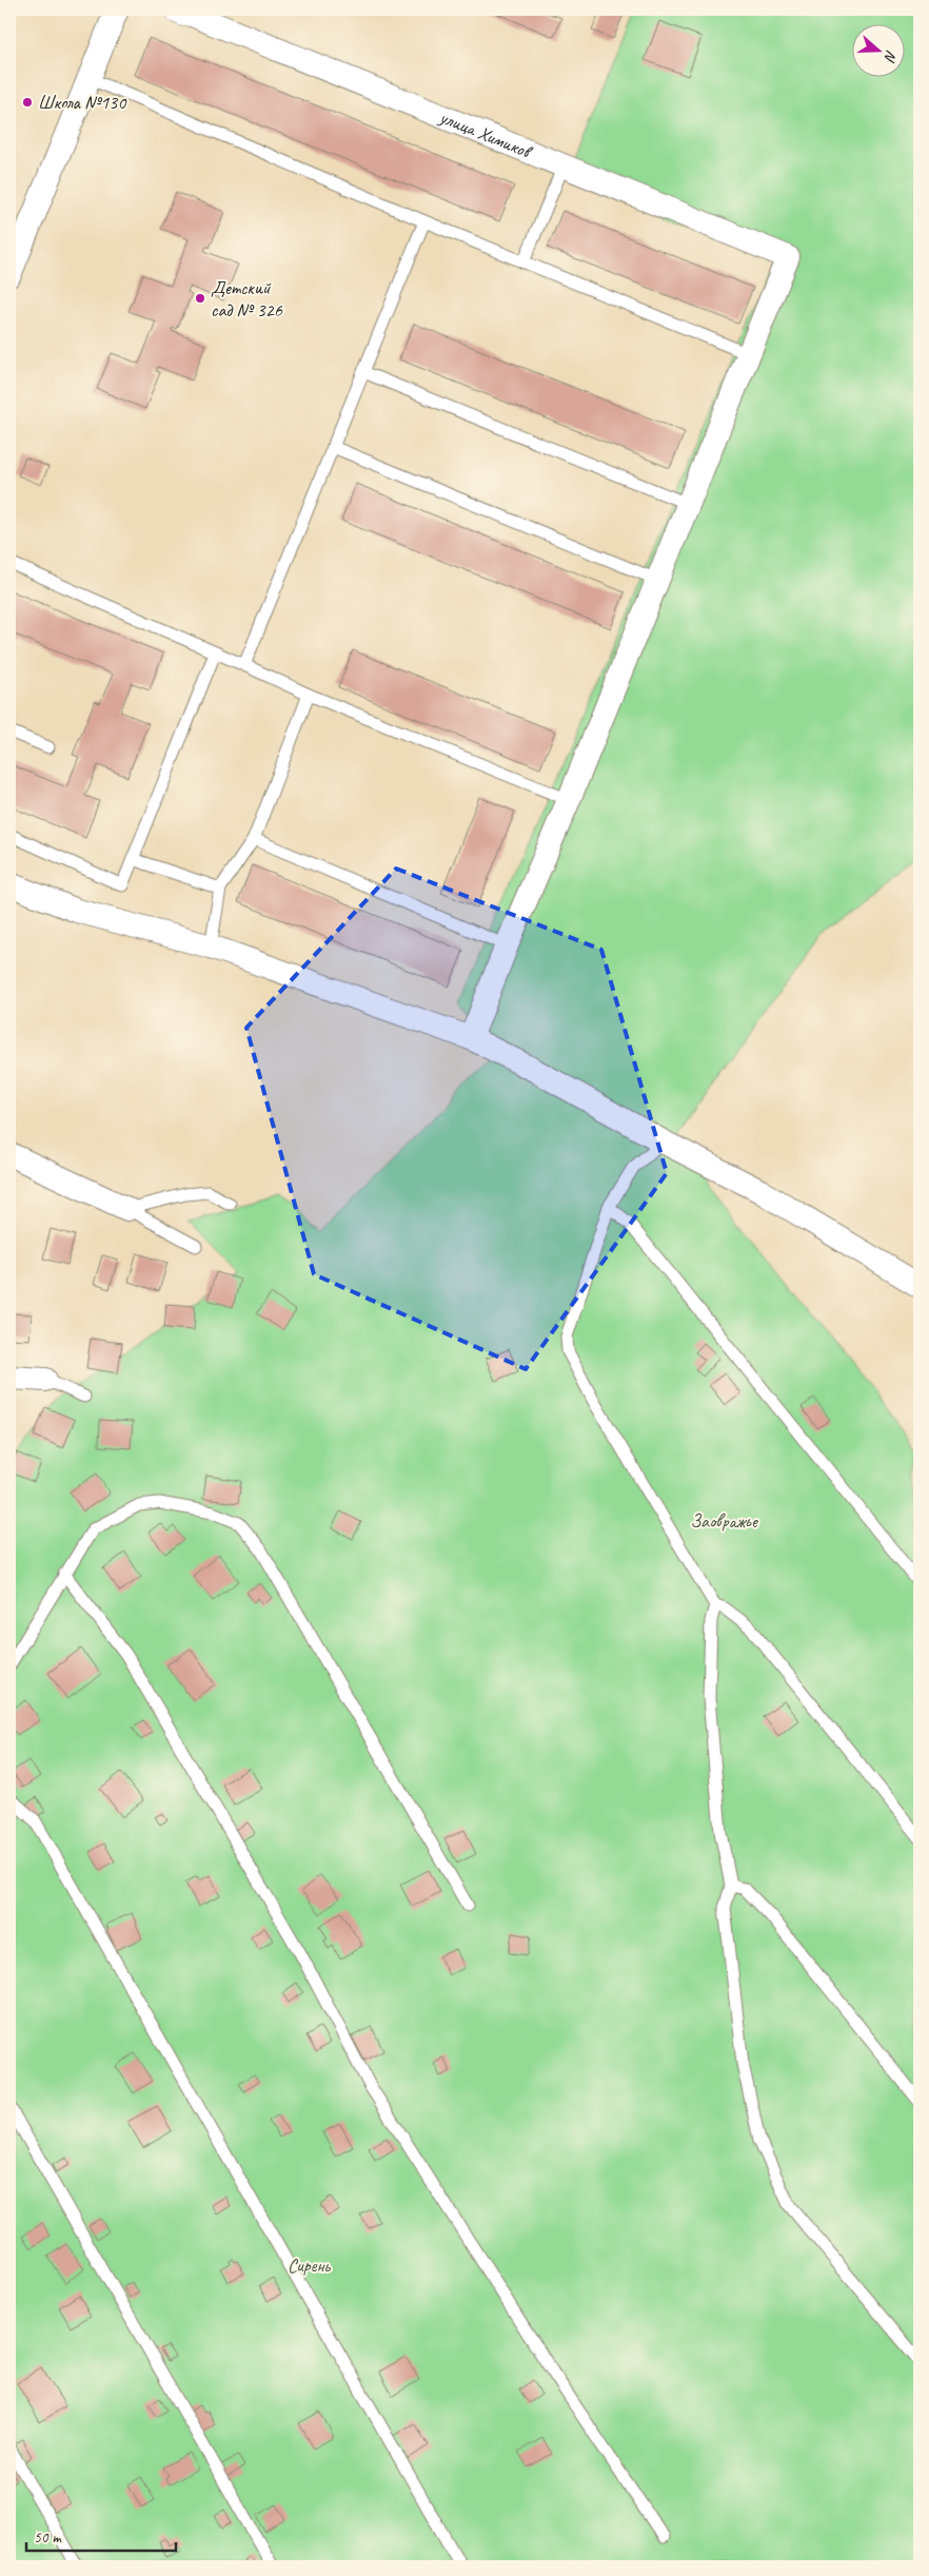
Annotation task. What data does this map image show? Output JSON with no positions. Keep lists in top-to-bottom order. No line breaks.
{"streets":{"street":["улица Химиков"]},"parks":["Заовражье","Сирень"],"places":["Школа №130","Детский сад № 326"],"scale_bar":"50 m","north":"right"}
